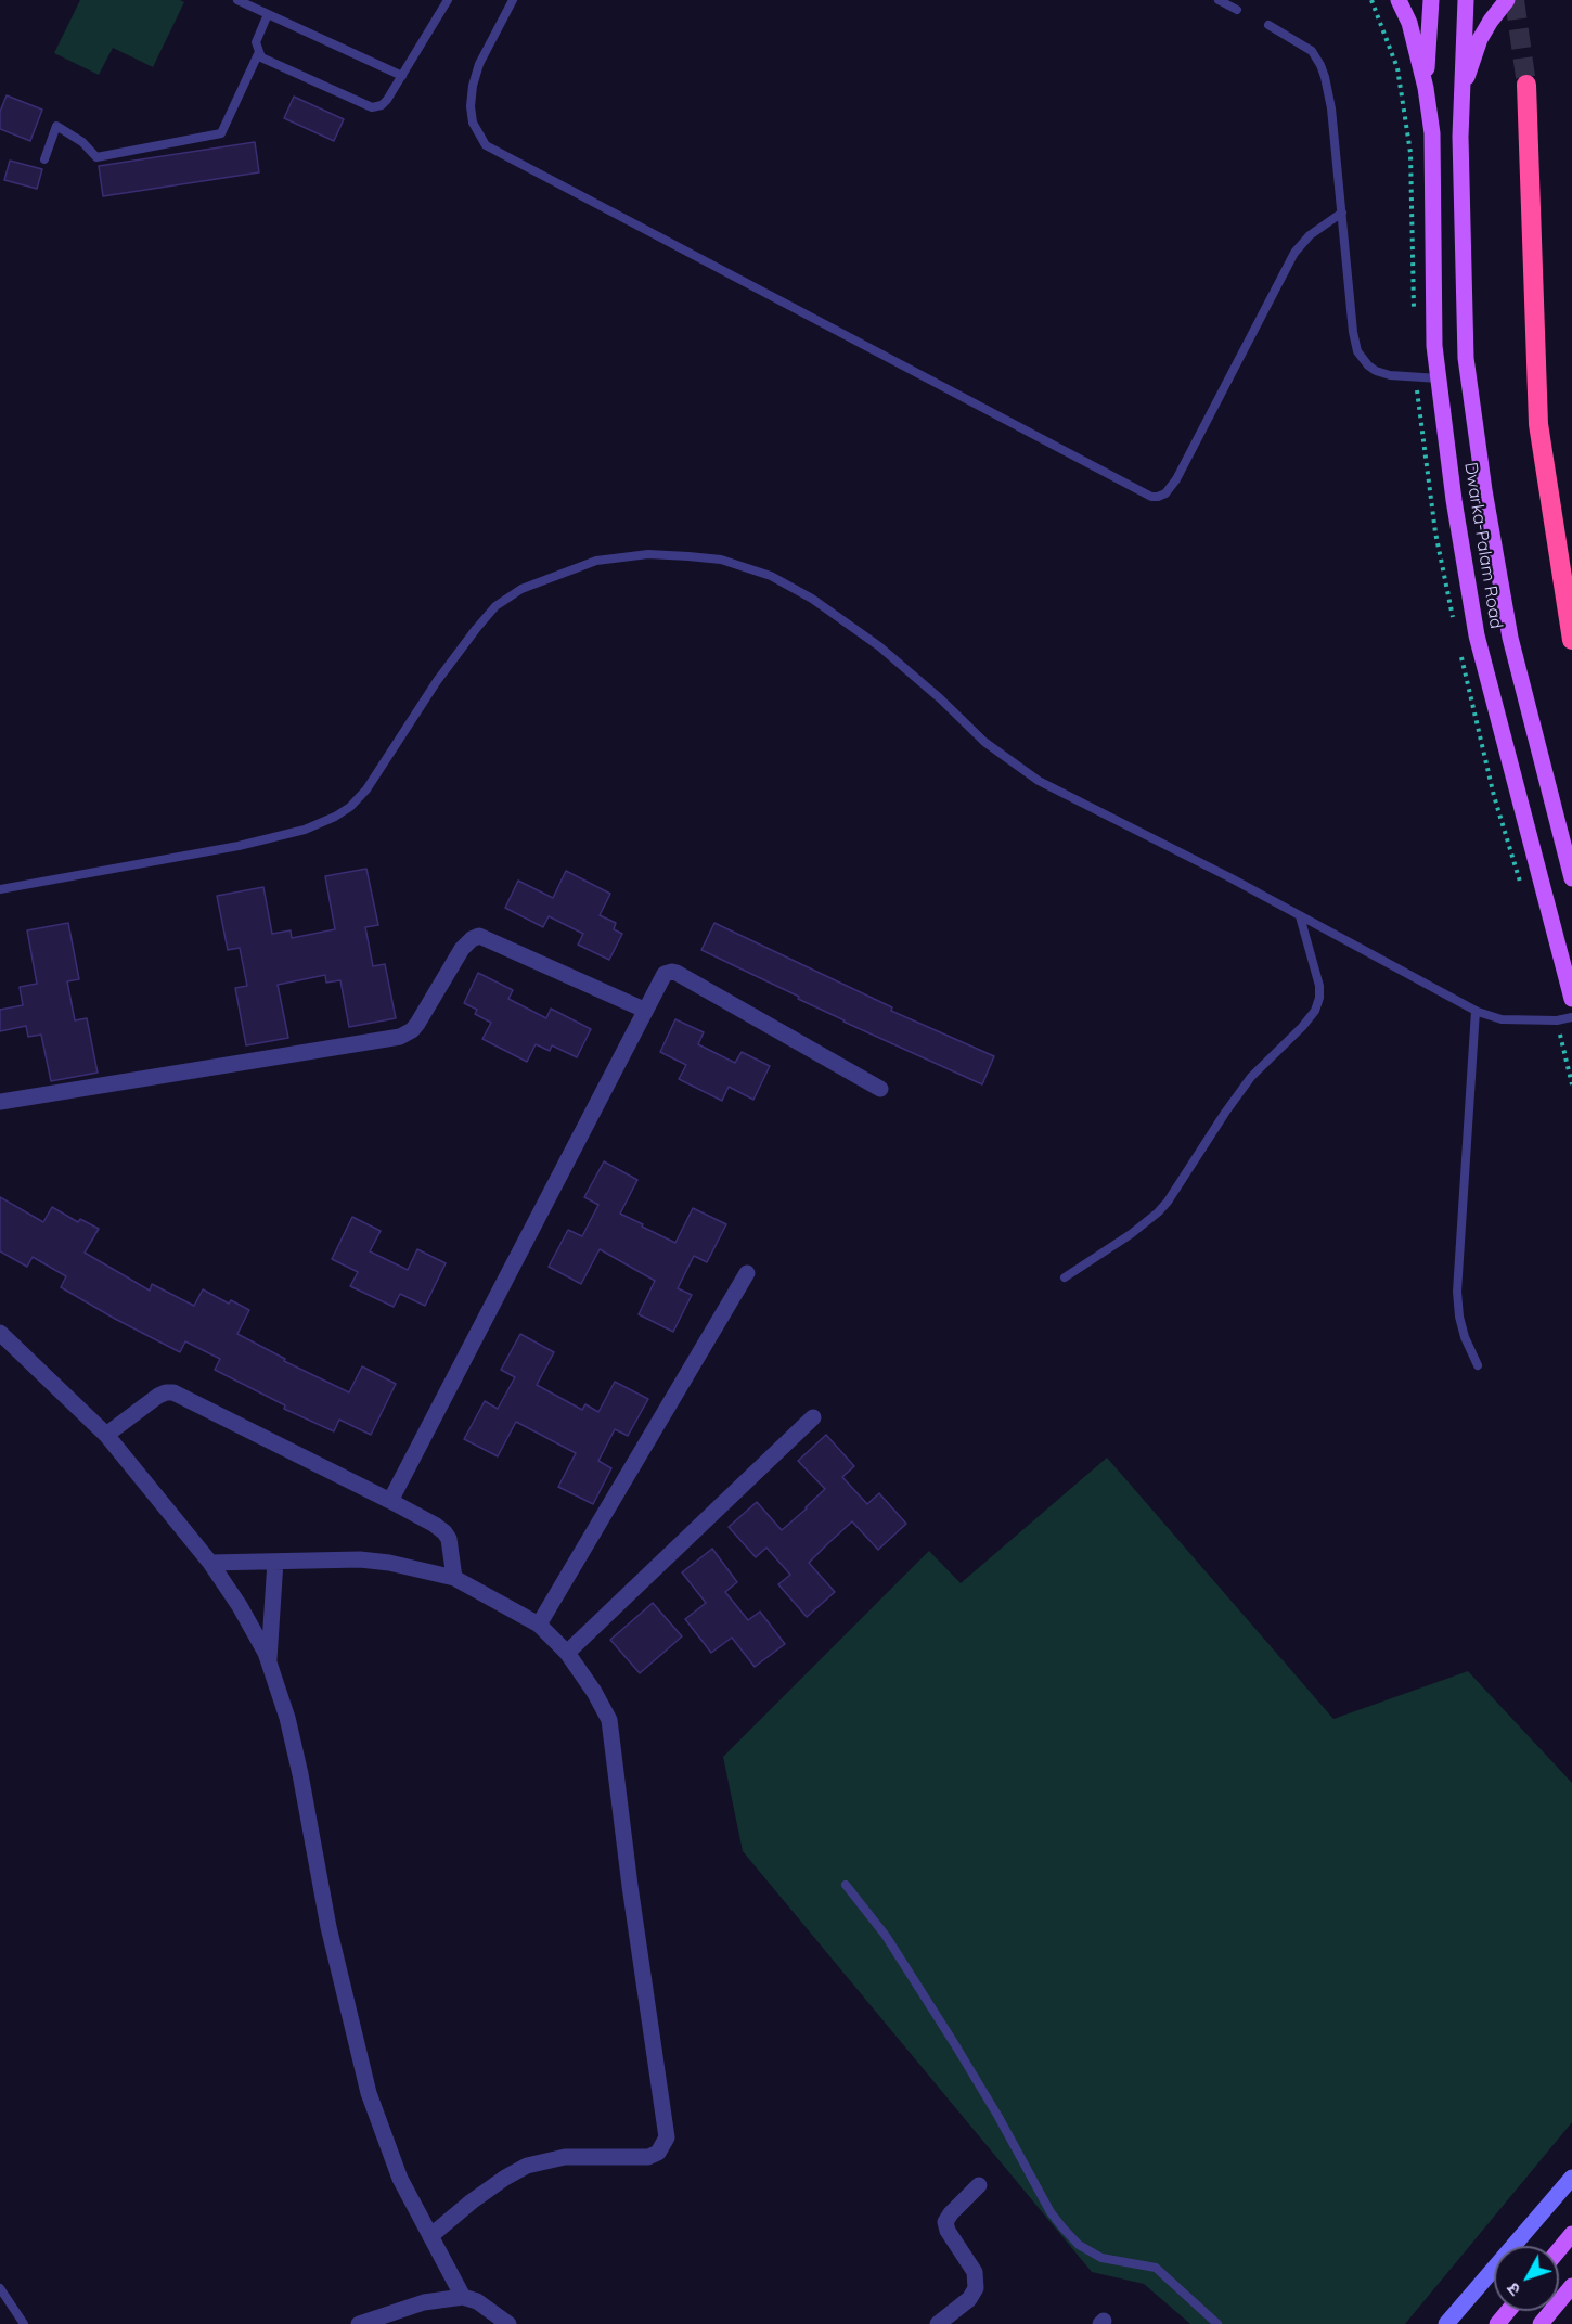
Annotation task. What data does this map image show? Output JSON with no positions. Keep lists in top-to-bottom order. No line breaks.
{"streets":{"main road":["Dwarka-Palam Road"]},"north":"bottom left"}
